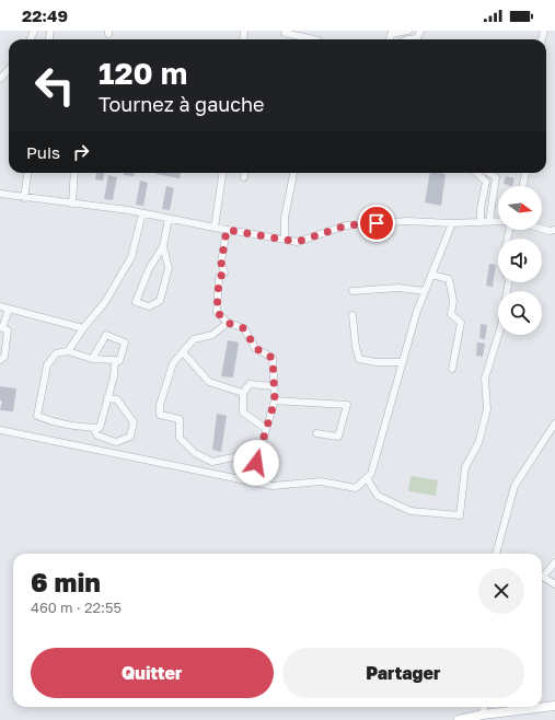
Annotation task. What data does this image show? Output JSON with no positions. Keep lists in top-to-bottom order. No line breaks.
{"north":"right","page":{"status":"22:49","turn":["120 m","Tournez à gauche"],"then":"Puis","heading":["6 min","460 m · 22:55"],"buttons":["Quitter","Partager"]}}
